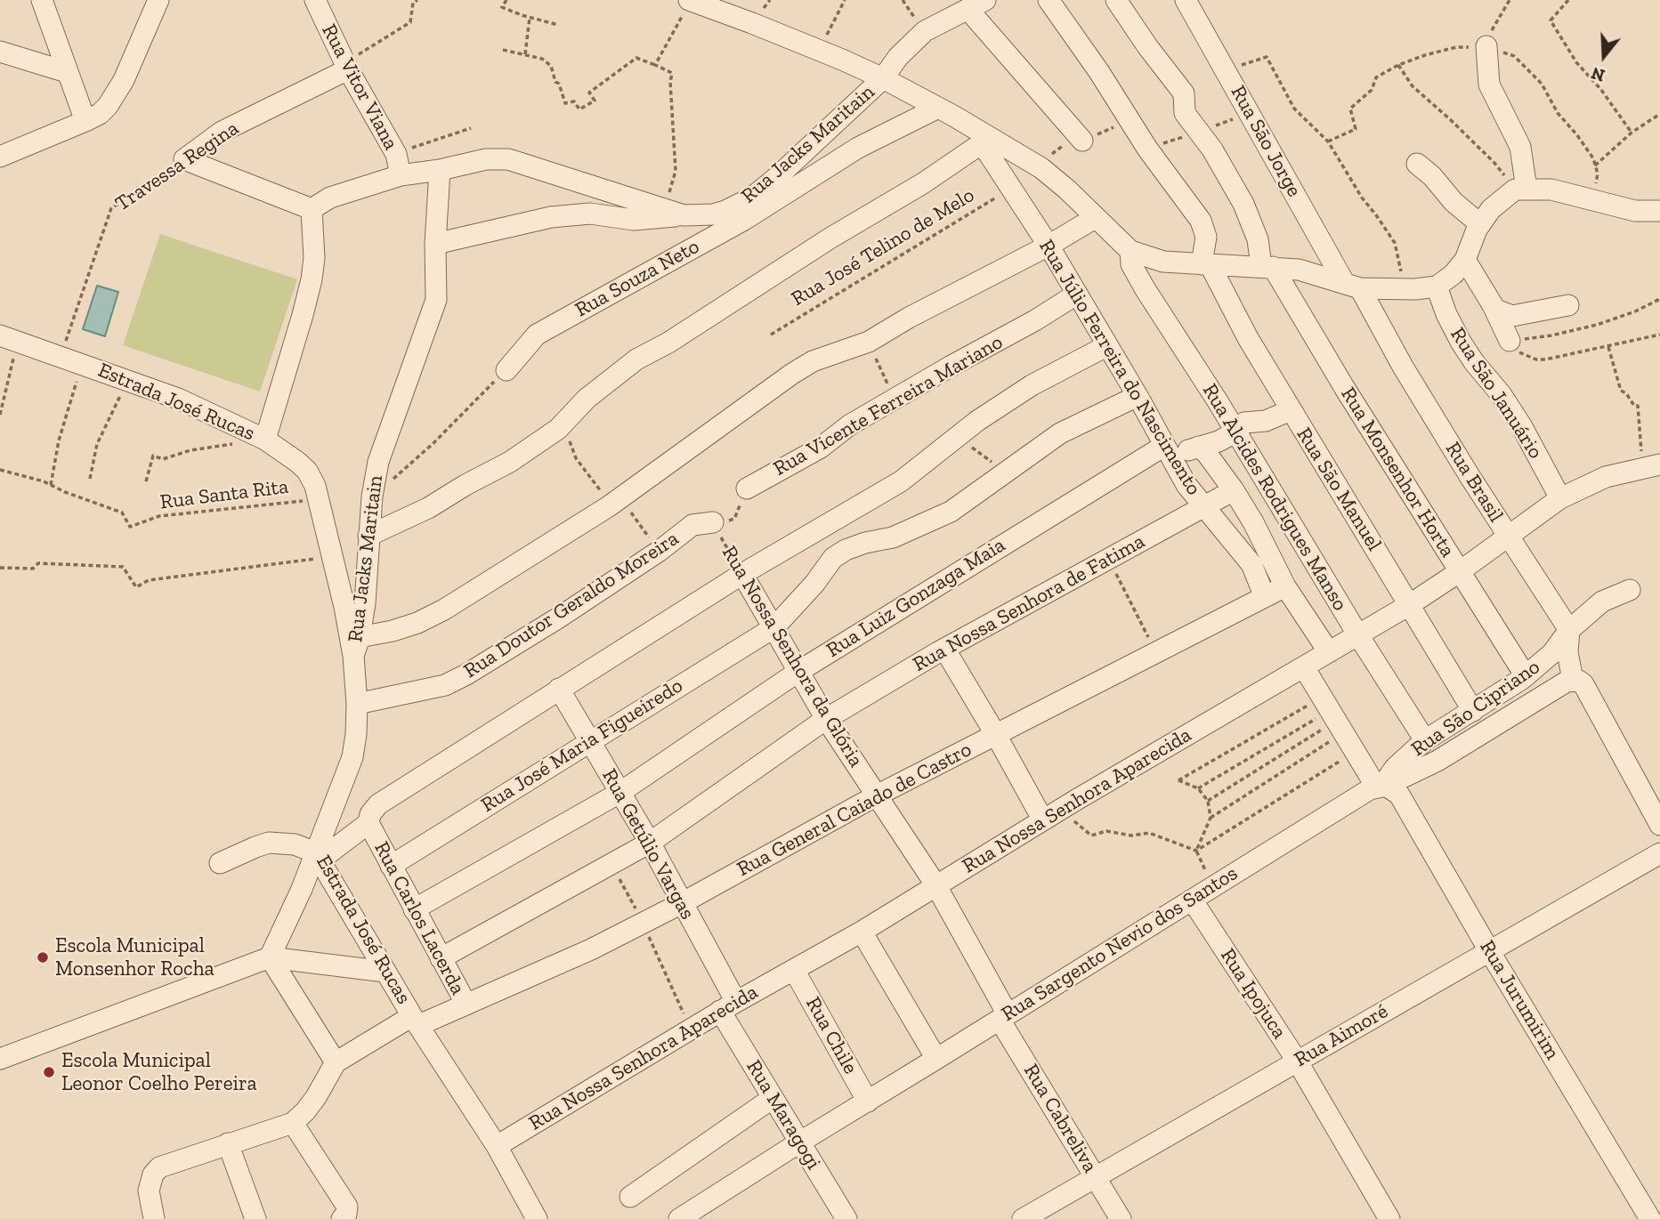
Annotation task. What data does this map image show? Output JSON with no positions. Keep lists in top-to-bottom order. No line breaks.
{"streets":{"street":["Rua Vitor Viana","Rua São Jorge","Rua Jacks Maritain","Travessa Regina","Rua Souza Neto","Rua Júlio Ferreira do Nascimento","Rua São Januário","Estrada José Rucas","Rua Vicente Ferreira Mariano","Rua Monsenhor Horta","Rua Brasil","Rua São Manuel","Rua Alcides Rodrigues Manso","Rua Luiz Gonzaga Maia","Rua Nossa Senhora de Fatima","Rua Doutor Geraldo Moreira","Rua Nossa Senhora da Glória","Rua São Cipriano","Rua José Maria Figueiredo","Rua Nossa Senhora Aparecida","Rua General Caiado de Castro","Rua Getúlio Vargas","Rua Carlos Lacerda","Rua Sargento Nevio dos Santos","Rua Ipojuca","Rua Jurumirim","Rua Chile","Rua Aimoré","Rua Maragogi","Rua Cabreliva"],"path":["Rua José Telino de Melo","Rua Santa Rita"]},"crossings":[["Rua Vitor Viana","Travessa Regina"],["Rua São Jorge","Rua Jacks Maritain"],["Rua São Jorge","Rua Brasil"],["Rua Jacks Maritain","Rua Souza Neto"],["Rua Jacks Maritain","Rua Júlio Ferreira do Nascimento"],["Rua Jacks Maritain","Rua São Januário"],["Rua Jacks Maritain","Estrada José Rucas"],["Rua Jacks Maritain","Rua Monsenhor Horta"],["Rua Jacks Maritain","Rua Brasil"],["Rua Jacks Maritain","Rua São Manuel"],["Rua Jacks Maritain","Rua Alcides Rodrigues Manso"],["Travessa Regina","Estrada José Rucas"],["Rua José Telino de Melo","Rua Júlio Ferreira do Nascimento"],["Rua Júlio Ferreira do Nascimento","Rua Vicente Ferreira Mariano"],["Rua Júlio Ferreira do Nascimento","Rua Luiz Gonzaga Maia"],["Rua Júlio Ferreira do Nascimento","Rua Nossa Senhora de Fatima"],["Rua Júlio Ferreira do Nascimento","Rua José Maria Figueiredo"],["Rua Júlio Ferreira do Nascimento","Rua General Caiado de Castro"],["Rua São Januário","Rua Nossa Senhora Aparecida"],["Estrada José Rucas","Rua Santa Rita"],["Estrada José Rucas","Rua Doutor Geraldo Moreira"],["Estrada José Rucas","Rua Nossa Senhora Aparecida"],["Estrada José Rucas","Rua General Caiado de Castro"],["Rua Monsenhor Horta","Rua São Cipriano"],["Rua Monsenhor Horta","Rua Nossa Senhora Aparecida"],["Rua Brasil","Rua São Cipriano"],["Rua Brasil","Rua Nossa Senhora Aparecida"],["Rua São Manuel","Rua Luiz Gonzaga Maia"],["Rua São Manuel","Rua São Cipriano"],["Rua São Manuel","Rua Nossa Senhora Aparecida"],["Rua Alcides Rodrigues Manso","Rua Luiz Gonzaga Maia"],["Rua Alcides Rodrigues Manso","Rua São Cipriano"],["Rua Alcides Rodrigues Manso","Rua Nossa Senhora Aparecida"],["Rua Luiz Gonzaga Maia","Rua Nossa Senhora da Glória"],["Rua Luiz Gonzaga Maia","Rua Getúlio Vargas"],["Rua Luiz Gonzaga Maia","Rua Carlos Lacerda"],["Rua Nossa Senhora de Fatima","Rua Nossa Senhora da Glória"],["Rua Nossa Senhora de Fatima","Rua Getúlio Vargas"],["Rua Nossa Senhora de Fatima","Rua Carlos Lacerda"],["Rua Doutor Geraldo Moreira","Rua Nossa Senhora da Glória"],["Rua Nossa Senhora da Glória","Rua José Maria Figueiredo"],["Rua Nossa Senhora da Glória","Rua Nossa Senhora Aparecida"],["Rua Nossa Senhora da Glória","Rua General Caiado de Castro"],["Rua Nossa Senhora da Glória","Rua Sargento Nevio dos Santos"],["Rua Nossa Senhora da Glória","Rua Cabreliva"],["Rua São Cipriano","Rua Sargento Nevio dos Santos"],["Rua São Cipriano","Rua Jurumirim"],["Rua José Maria Figueiredo","Rua Getúlio Vargas"],["Rua José Maria Figueiredo","Rua Carlos Lacerda"],["Rua Nossa Senhora Aparecida","Rua Getúlio Vargas"],["Rua Nossa Senhora Aparecida","Rua Jurumirim"],["Rua Nossa Senhora Aparecida","Rua Chile"],["Rua Nossa Senhora Aparecida","Rua Maragogi"],["Rua General Caiado de Castro","Rua Getúlio Vargas"],["Rua General Caiado de Castro","Rua Carlos Lacerda"],["Rua Getúlio Vargas","Rua Maragogi"],["Rua Sargento Nevio dos Santos","Rua Ipojuca"],["Rua Sargento Nevio dos Santos","Rua Jurumirim"],["Rua Sargento Nevio dos Santos","Rua Chile"],["Rua Sargento Nevio dos Santos","Rua Maragogi"],["Rua Sargento Nevio dos Santos","Rua Cabreliva"],["Rua Ipojuca","Rua Aimoré"],["Rua Jurumirim","Rua Aimoré"],["Rua Aimoré","Rua Cabreliva"]],"places":["Escola Municipal Monsenhor Rocha","Escola Municipal Leonor Coelho Pereira"],"north":"bottom"}
